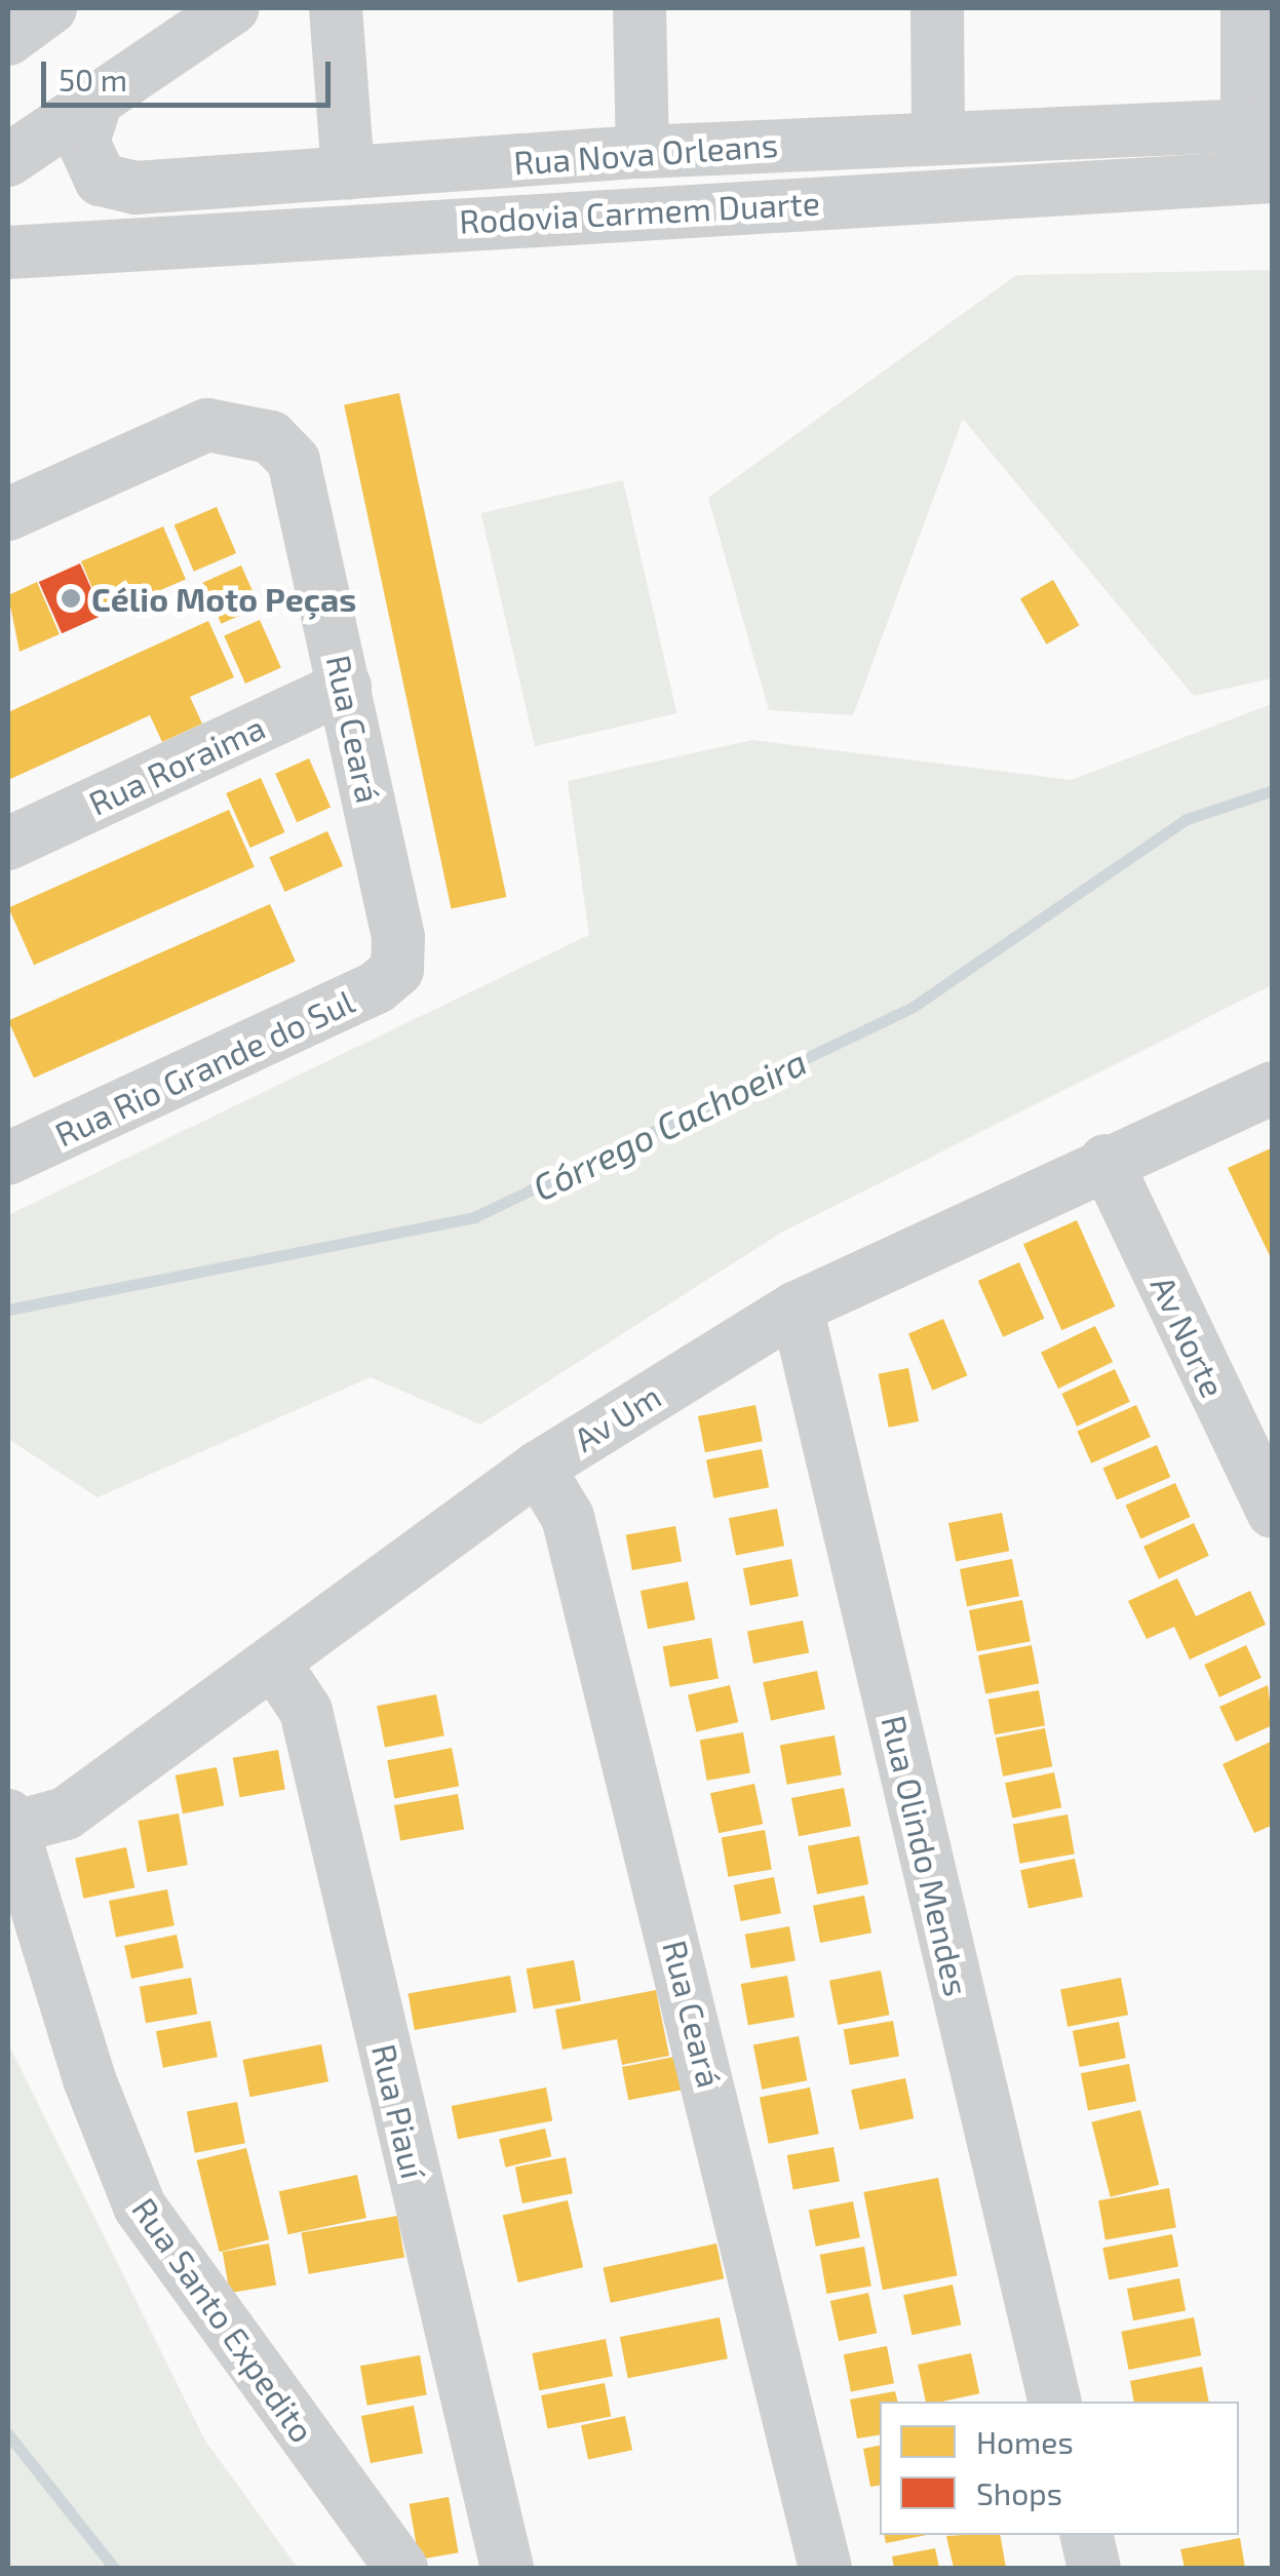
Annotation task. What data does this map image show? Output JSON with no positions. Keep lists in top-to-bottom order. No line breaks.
{"streets":{"street":["Rua Nova Orleans","Rodovia Carmem Duarte","Rua Ceará","Rua Roraima","Rua Rio Grande do Sul","Av Norte","Av Um","Rua Olindo Mendes","Rua Piauí","Rua Santo Expedito"]},"crossings":[["Rua Ceará","Rua Roraima"],["Rua Ceará","Rua Rio Grande do Sul"],["Rua Ceará","Av Um"],["Av Norte","Av Um"],["Av Um","Rua Olindo Mendes"],["Av Um","Rua Piauí"],["Av Um","Rua Santo Expedito"]],"water":["Córrego Cachoeira"],"places":["Célio Moto Peças"],"legend":["Homes","Shops"],"scale_bar":"50 m"}
